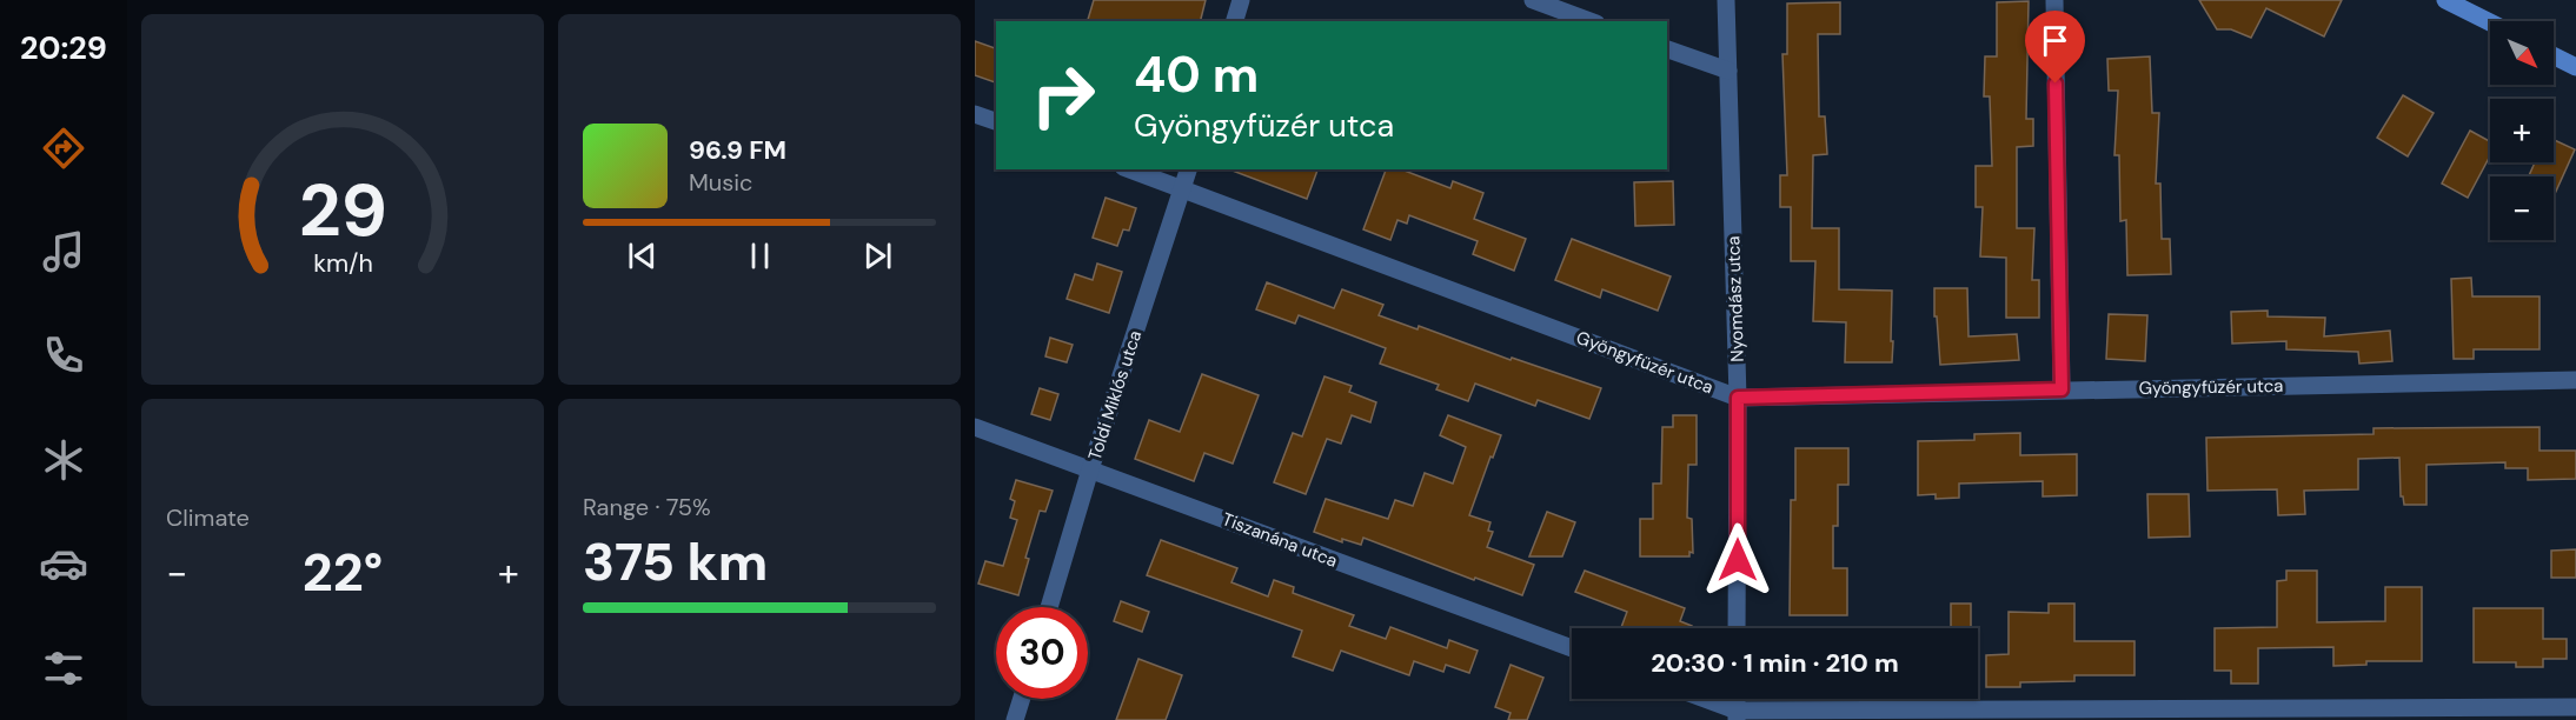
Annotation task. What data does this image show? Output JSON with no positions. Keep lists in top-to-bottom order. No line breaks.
{"streets":{"street":["Nyomdász utca","Gyöngyfüzér utca","Toldi Miklós utca","Tiszanána utca"]},"crossings":[["Nyomdász utca","Gyöngyfüzér utca"],["Gyöngyfüzér utca","Toldi Miklós utca"],["Toldi Miklós utca","Tiszanána utca"]],"north":"bottom right","page":{"tabs":"20:29","map_buttons":["+","−"],"turn":["40 m","Gyöngyfüzér utca"],"song":["96.9 FM","Music"],"tile":["Climate",["Range · 75%","375 km"]],"heat":["−","22°","+"],"limit":"30","trip":"20:30 · 1 min · 210 m","gauge":["29","km/h"]}}
